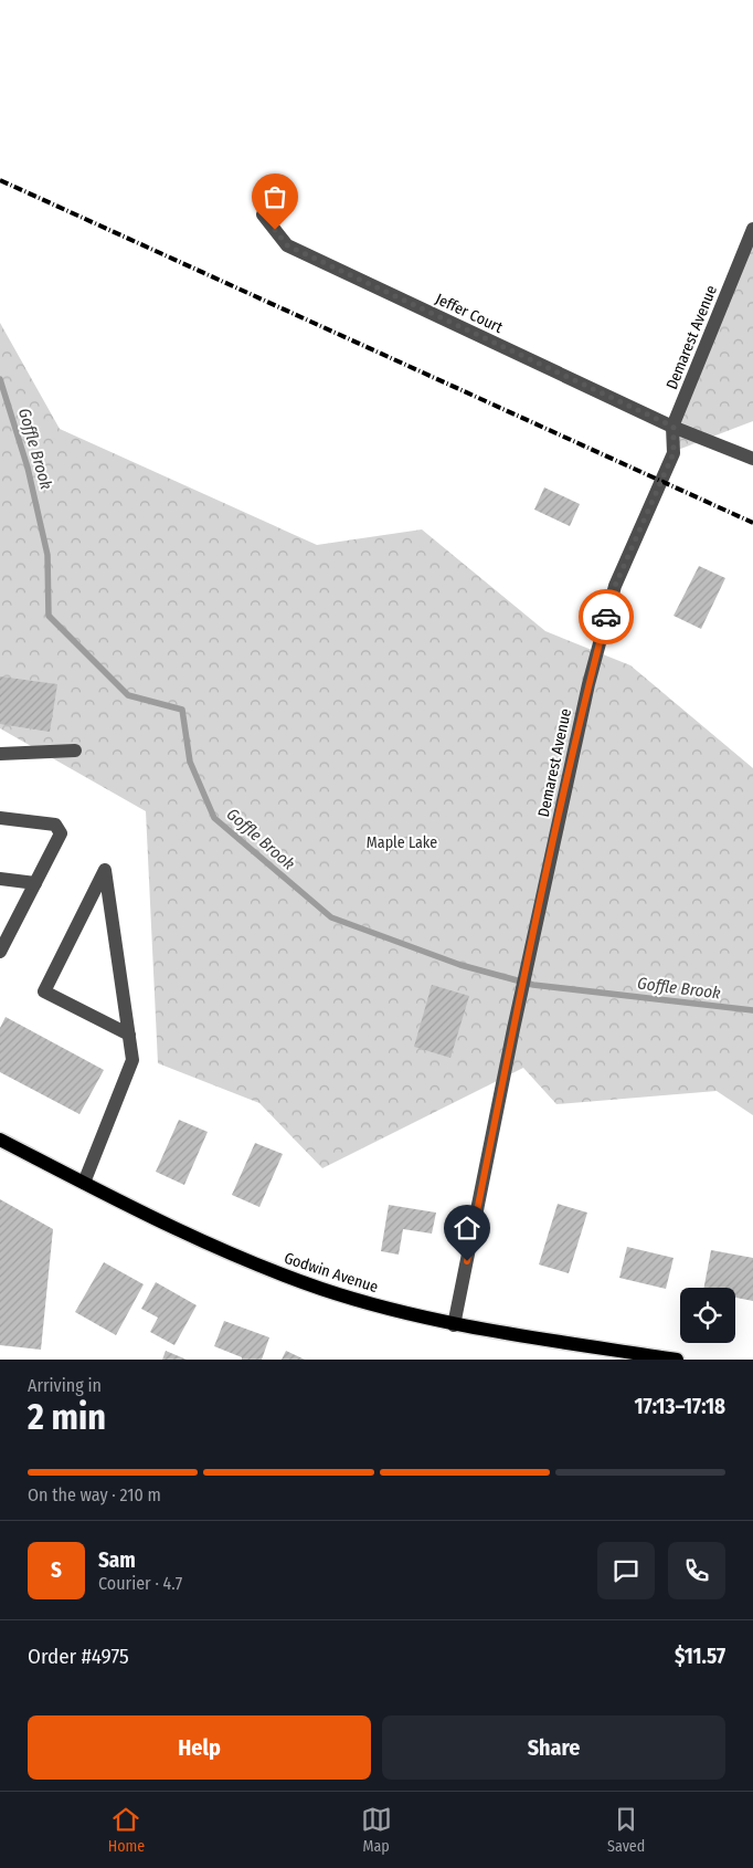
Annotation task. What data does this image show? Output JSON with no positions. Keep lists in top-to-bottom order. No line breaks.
{"streets":{"main road":["Godwin Avenue"],"street":["Jeffer Court","Demarest Avenue"]},"crossings":[["Jeffer Court","Demarest Avenue"],["Demarest Avenue","Godwin Avenue"]],"water":["Goffle Brook"],"parks":["Maple Lake"],"page":{"heading":["2 min","Arriving in","17:13–17:18"],"panel":["Sam","Courier · 4.7","Order #4975","$11.57"],"bar":"On the way · 210 m","round":"S","buttons":["Help","Share"],"tabs":["Home","Map","Saved"]}}
